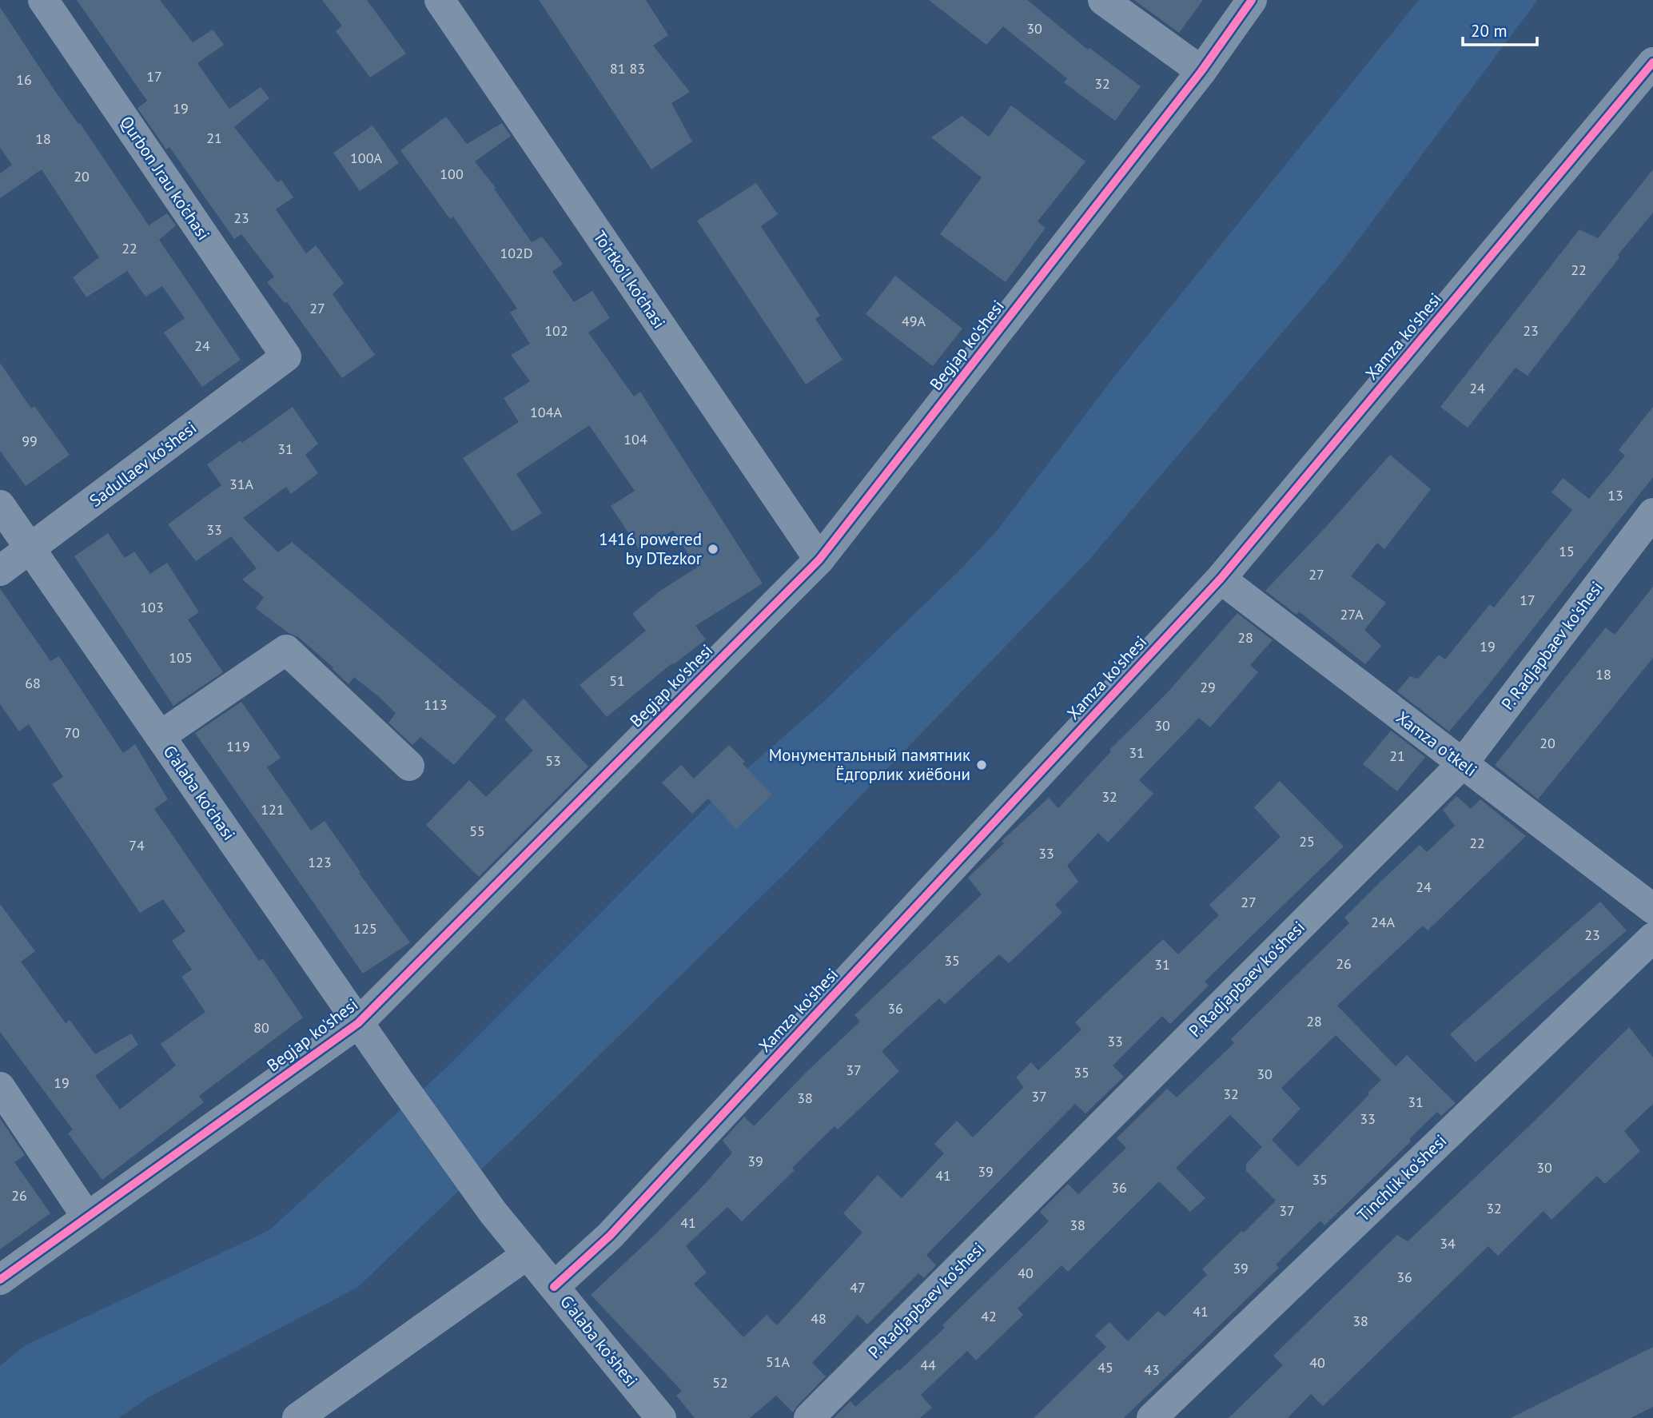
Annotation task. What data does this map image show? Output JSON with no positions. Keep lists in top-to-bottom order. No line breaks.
{"streets":{"street":["Qurbon Jrau ko'chasi","To'rtko'l ko'chasi","Xamza ko'shesi","Begjap ko'shesi","Sadullaev ko'shesi","P. Radjapbaev ko'shesi","Xamza o'tkeli","G'alaba ko'chasi","Tinchlik ko'shesi","G'alaba ko'shesi"]},"crossings":[["Qurbon Jrau ko'chasi","Sadullaev ko'shesi"],["To'rtko'l ko'chasi","Begjap ko'shesi"],["Xamza ko'shesi","Xamza o'tkeli"],["Xamza ko'shesi","G'alaba ko'shesi"],["Begjap ko'shesi","G'alaba ko'chasi"],["Sadullaev ko'shesi","G'alaba ko'chasi"],["P. Radjapbaev ko'shesi","Xamza o'tkeli"],["G'alaba ko'chasi","G'alaba ko'shesi"]],"places":["1416 powered by DTezkor","Монументальный памятник Ёдгорлик хиёбони"],"house_numbers":["30","81 83","17","16","32","19","21","18","100A","100","20","23","22","102D","22","27","49A","102","23","24","24","104A","104","99","31","31A","13","33","15","27","17","103","27A","28","19","105","18","51","68","29","113","30","70","20","119","31","21","53","32","121","55","25","22","74","33","123","24","27","24A","125","23","35","26","31","36","28","80","33","37","35","30","19","32","37","38","31","33","39","30","39","41","35","36","26","32","37","41","38","34","39","40","36","47","41","42","48","38","51A","40","44","45","43","52"],"scale_bar":"20 m"}
